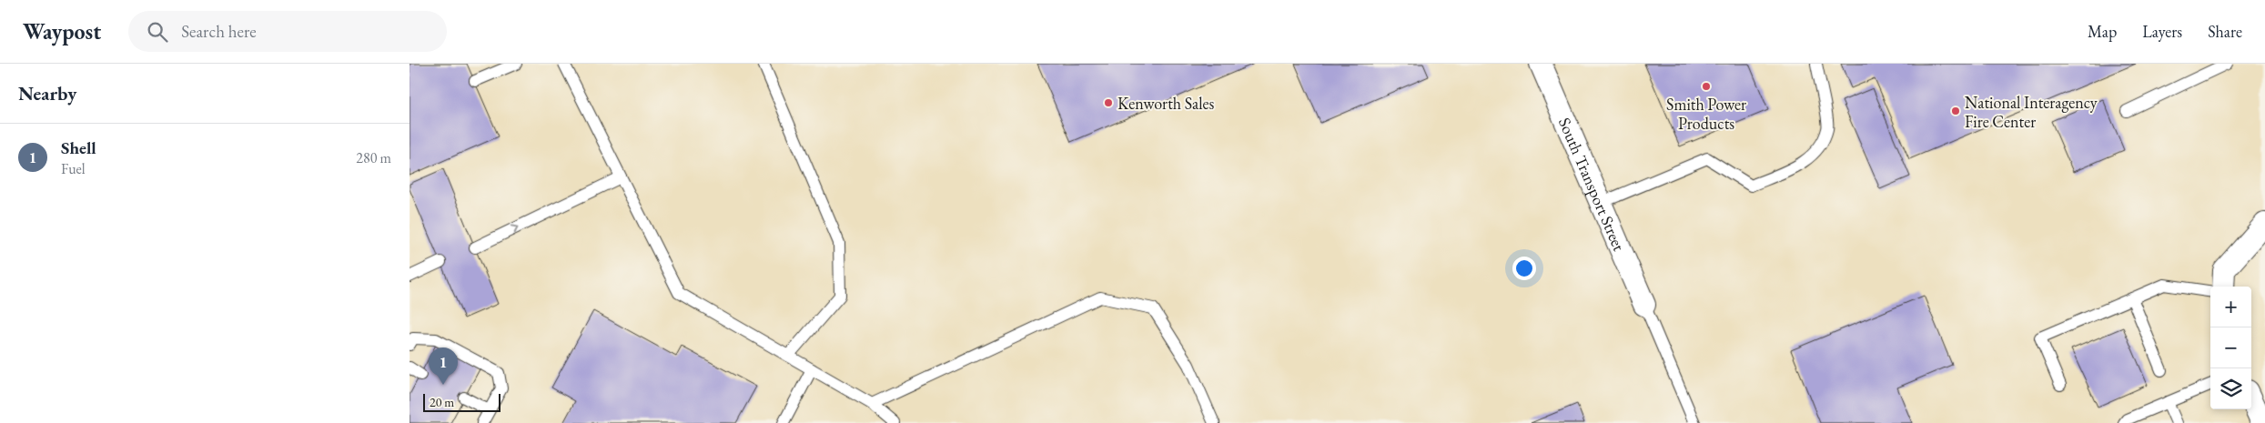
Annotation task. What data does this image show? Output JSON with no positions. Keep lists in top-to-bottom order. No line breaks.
{"streets":{"street":["South Transport Street"]},"places":["Smith Power Products","Kenworth Sales","National Interagency Fire Center"],"scale_bar":"20 m","page":{"header":"Waypost","search":"Search here","nav":["Map","Layers","Share"],"heading":"Nearby","list":[{"mark":"1","name":"Shell","note":"Fuel","value":"280 m"}],"map_buttons":["+","−"],"pins":"1","scale":"20 m"}}
